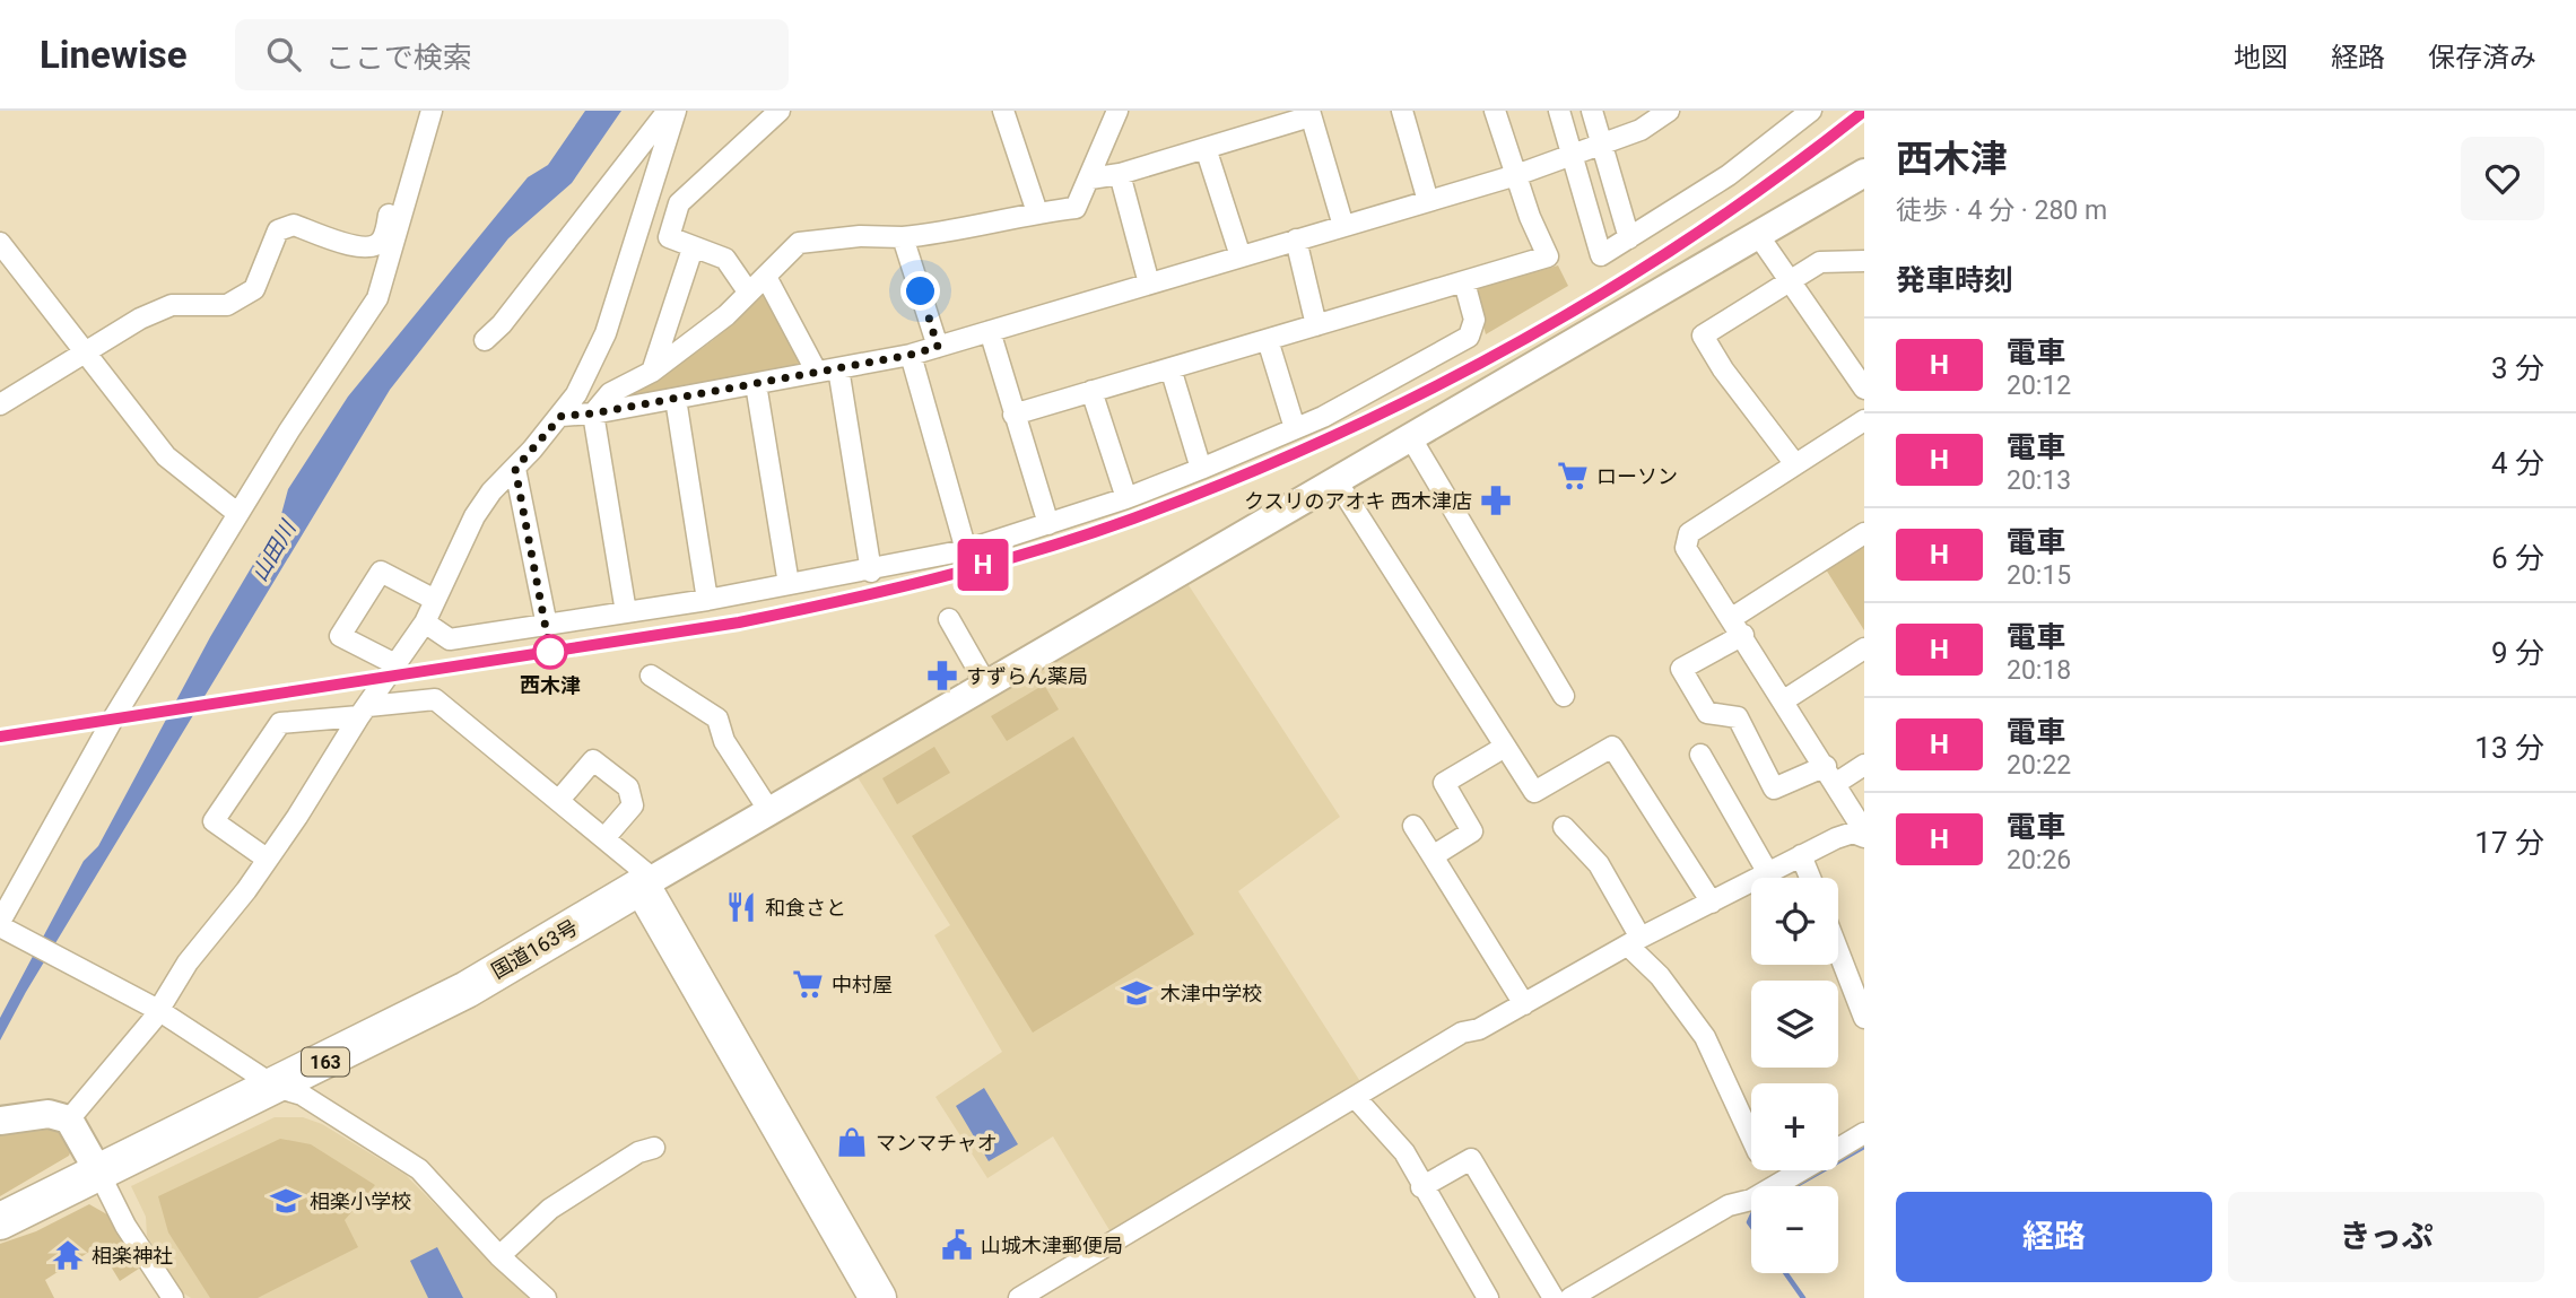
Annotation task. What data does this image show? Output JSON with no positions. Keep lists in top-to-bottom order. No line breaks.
{"streets":{"highway":["国道163号","163"]},"water":["山田川"],"places":{"supermarket":["ローソン","中村屋"],"pharmacy":["クスリのアオキ 西木津店","すずらん薬局"],"other":["西木津"],"restaurant":["和食さと"],"school or university":["木津中学校","相楽小学校"],"shop":["マンマチャオ"],"public building":["山城木津郵便局"],"temple":["相楽神社"]},"page":{"header":"Linewise","search":"ここで検索","nav":["地図","経路","保存済み"],"on_map":"H","heading":[["西木津","徒歩 · 4 分 · 280 m"],"発車時刻"],"list":[{"mark":"H","name":"電車","note":"20:12","value":"3 分"},{"mark":"H","name":"電車","note":"20:13","value":"4 分"},{"mark":"H","name":"電車","note":"20:15","value":"6 分"},{"mark":"H","name":"電車","note":"20:18","value":"9 分"},{"mark":"H","name":"電車","note":"20:22","value":"13 分"},{"mark":"H","name":"電車","note":"20:26","value":"17 分"}],"map_buttons":["+","−"],"buttons":["経路","きっぷ"]}}
